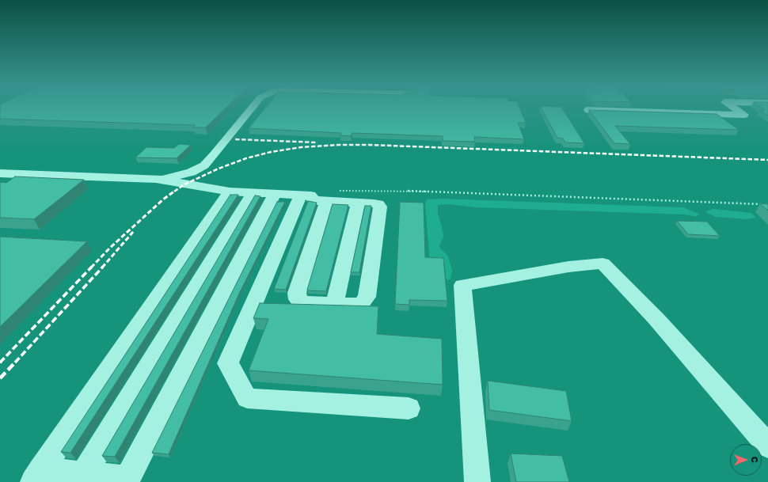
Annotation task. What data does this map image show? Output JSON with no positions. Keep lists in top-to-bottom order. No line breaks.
{"north":"right"}
